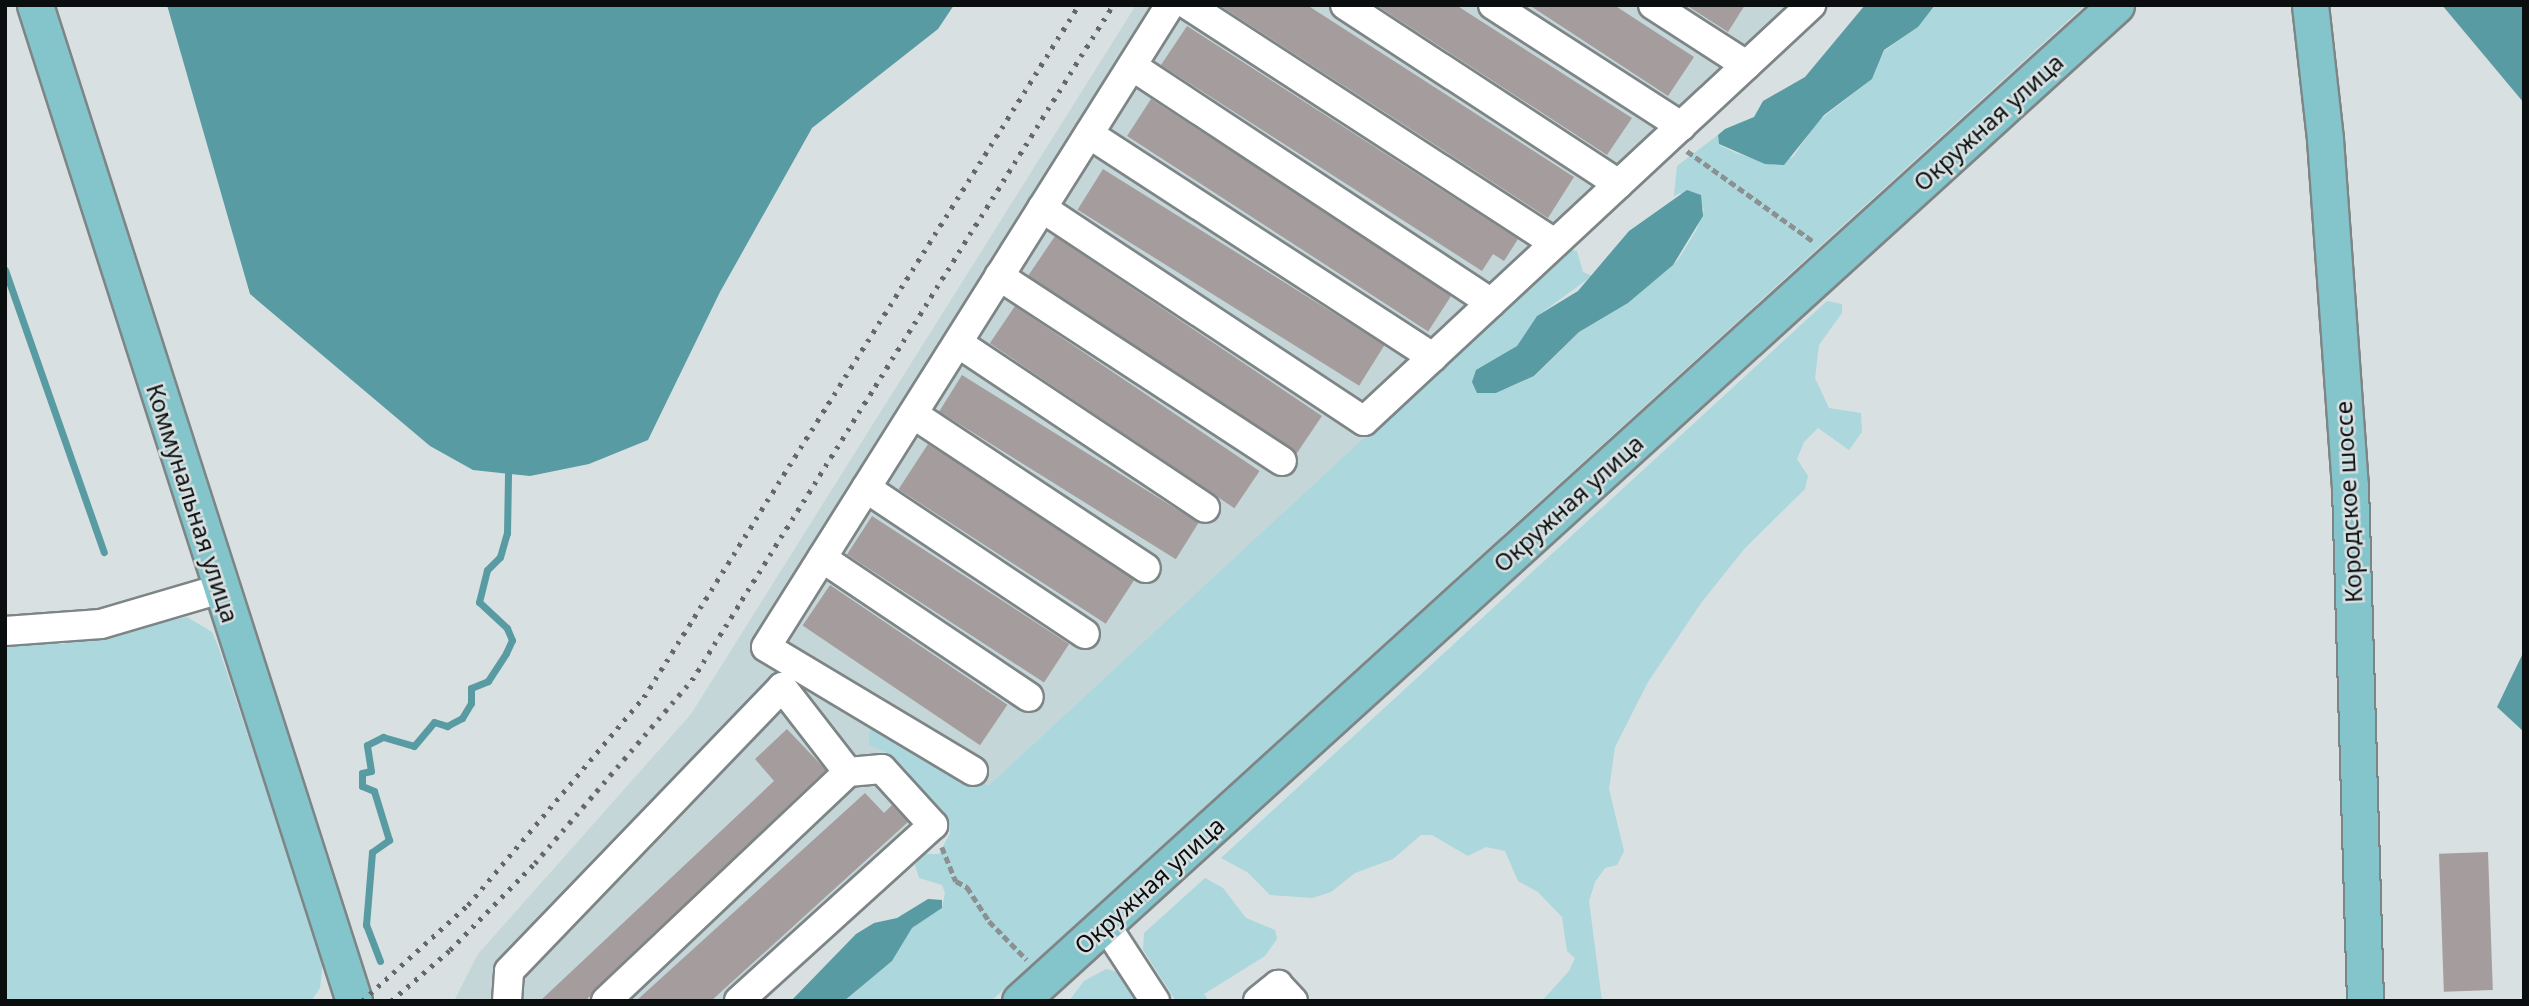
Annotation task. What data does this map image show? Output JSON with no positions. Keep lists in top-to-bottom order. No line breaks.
{"streets":{"main road":["Окружная улица","Кородское шоссе","Коммунальная улица"]}}
